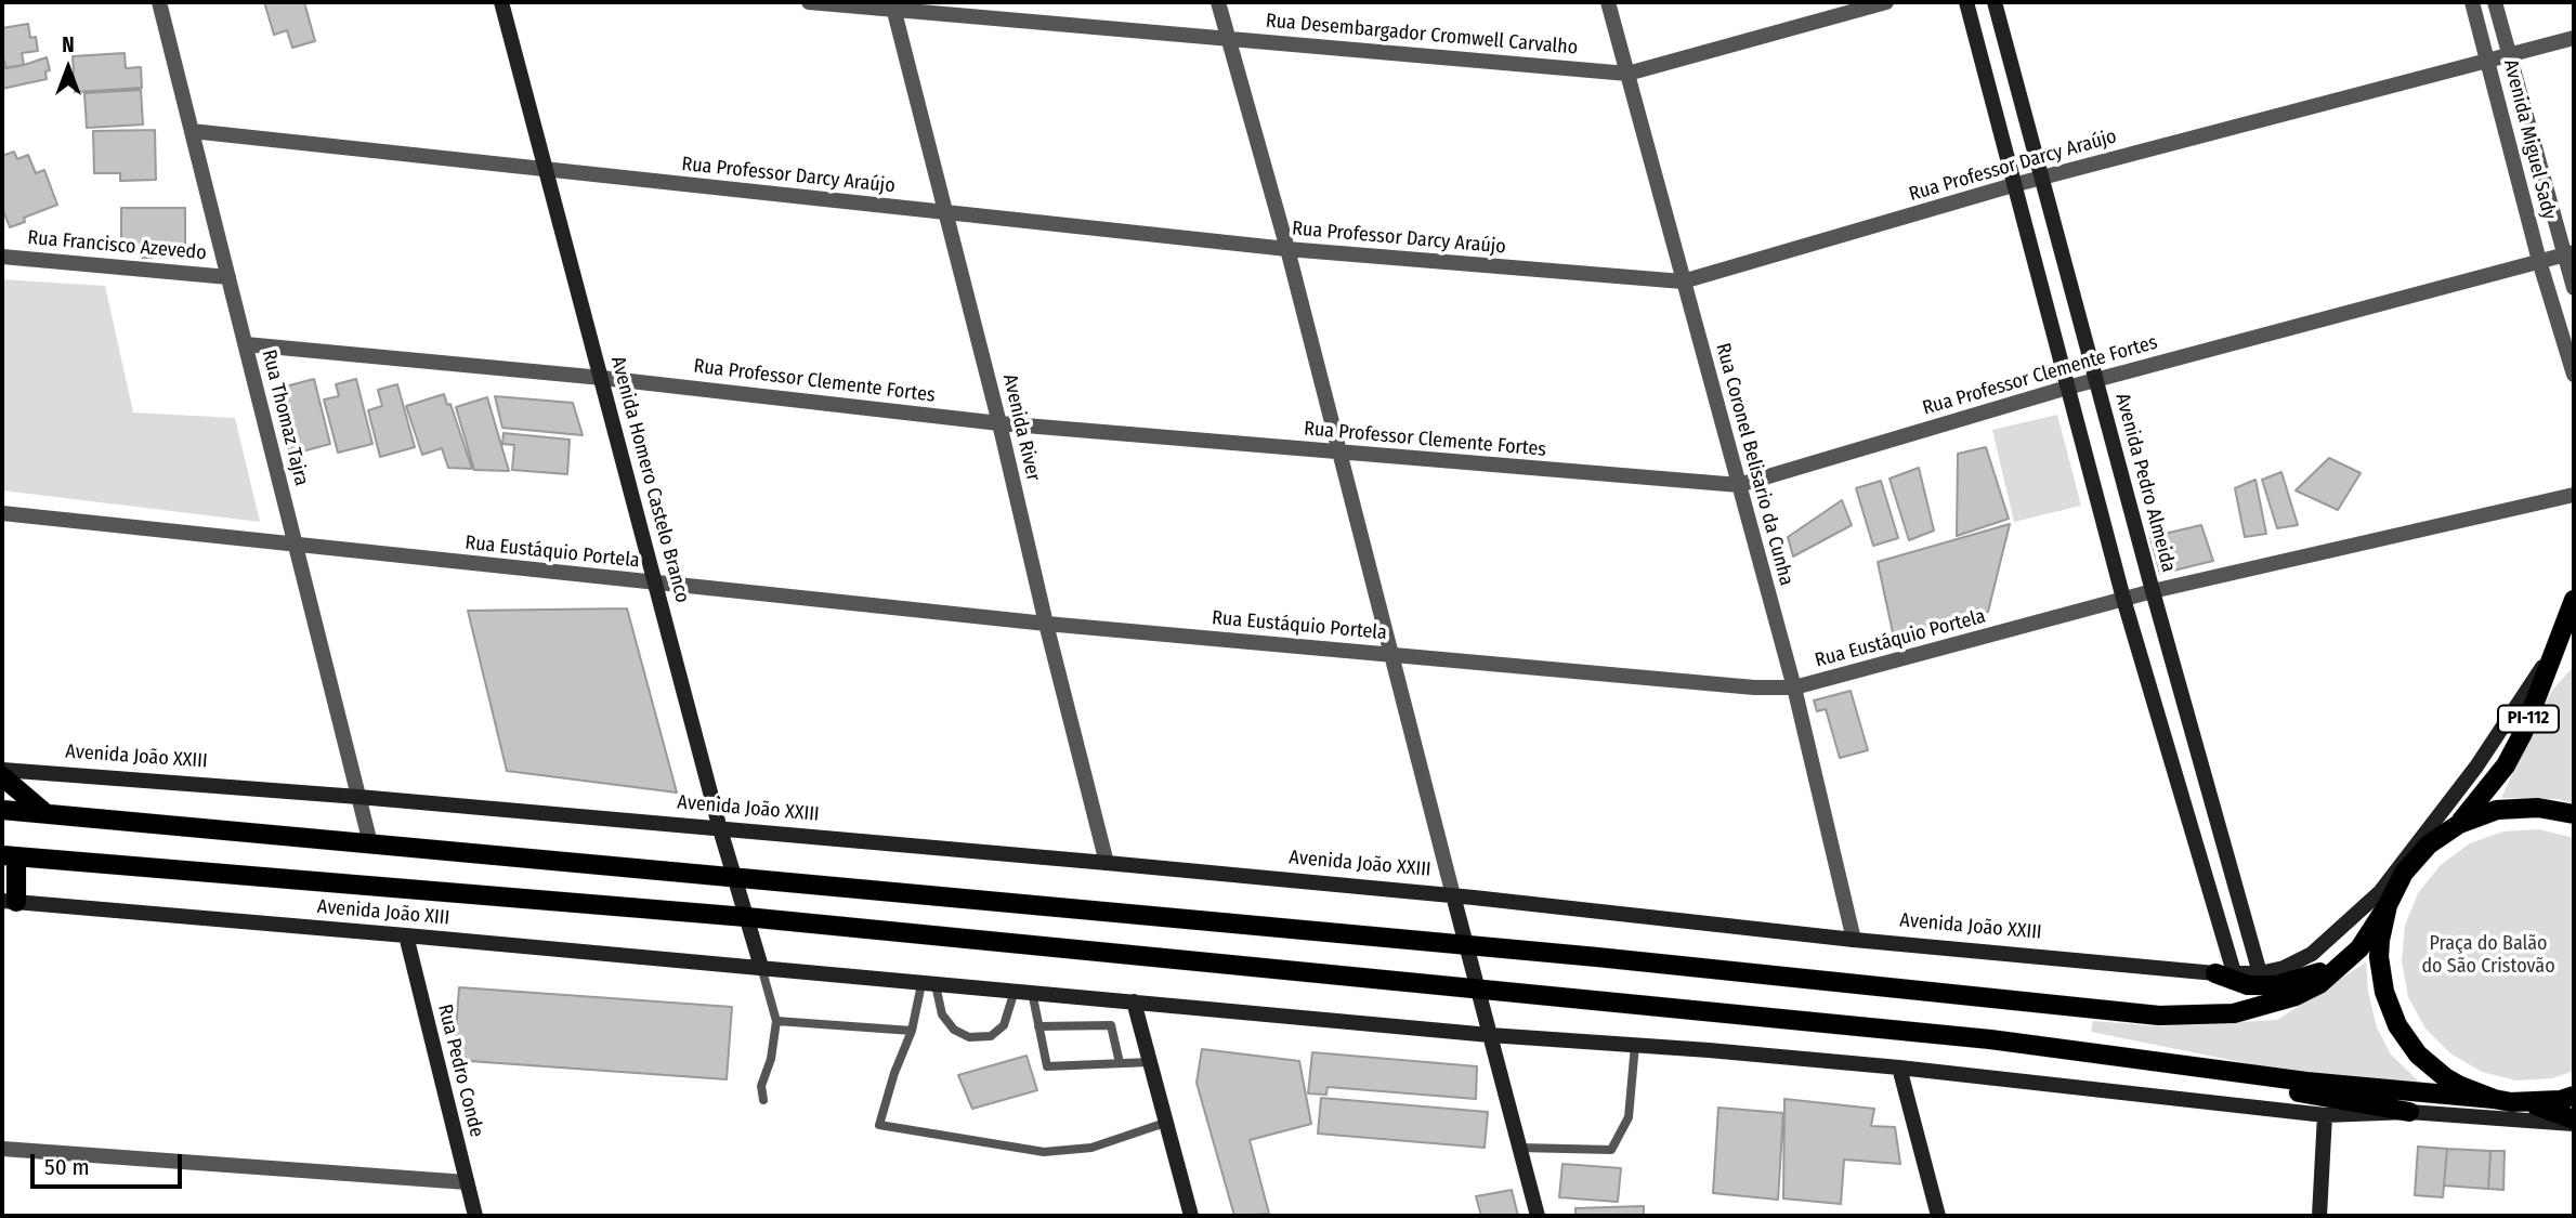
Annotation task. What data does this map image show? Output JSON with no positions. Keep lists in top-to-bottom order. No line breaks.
{"streets":{"main road":["PI-112"],"street":["Rua Desembargador Cromwell Carvalho","Avenida Miguel Sady","Rua Professor Darcy Araújo","Rua Francisco Azevedo","Rua Professor Clemente Fortes","Rua Thomaz Tajra","Avenida River","Rua Coronel Belisario da Cunha","Avenida Homero Castelo Branco","Avenida Pedro Almeida","Rua Eustáquio Portela","Avenida João XXIII","Avenida João XIII","Rua Pedro Conde"]},"crossings":[["Rua Desembargador Cromwell Carvalho","Avenida River"],["Rua Desembargador Cromwell Carvalho","Rua Coronel Belisario da Cunha"],["Avenida Miguel Sady","Rua Professor Darcy Araújo"],["Avenida Miguel Sady","Rua Professor Clemente Fortes"],["Rua Professor Darcy Araújo","Rua Thomaz Tajra"],["Rua Professor Darcy Araújo","Avenida River"],["Rua Professor Darcy Araújo","Rua Coronel Belisario da Cunha"],["Rua Professor Darcy Araújo","Avenida Homero Castelo Branco"],["Rua Professor Darcy Araújo","Avenida Pedro Almeida"],["Rua Francisco Azevedo","Rua Thomaz Tajra"],["Rua Professor Clemente Fortes","Rua Thomaz Tajra"],["Rua Professor Clemente Fortes","Avenida River"],["Rua Professor Clemente Fortes","Rua Coronel Belisario da Cunha"],["Rua Professor Clemente Fortes","Avenida Homero Castelo Branco"],["Rua Professor Clemente Fortes","Avenida Pedro Almeida"],["Rua Thomaz Tajra","Rua Eustáquio Portela"],["Rua Thomaz Tajra","Avenida João XXIII"],["Avenida River","Rua Eustáquio Portela"],["Avenida River","Avenida João XXIII"],["Rua Coronel Belisario da Cunha","Rua Eustáquio Portela"],["Rua Coronel Belisario da Cunha","Avenida João XXIII"],["Avenida Homero Castelo Branco","Rua Eustáquio Portela"],["Avenida Homero Castelo Branco","Avenida João XXIII"],["Avenida Homero Castelo Branco","Avenida João XIII"],["Avenida Pedro Almeida","Rua Eustáquio Portela"],["Avenida Pedro Almeida","Avenida João XXIII"],["PI-112","Avenida João XXIII"],["Avenida João XIII","Rua Pedro Conde"]],"parks":["Praça do Balão do São Cristovão"],"scale_bar":"50 m","north":"top"}
